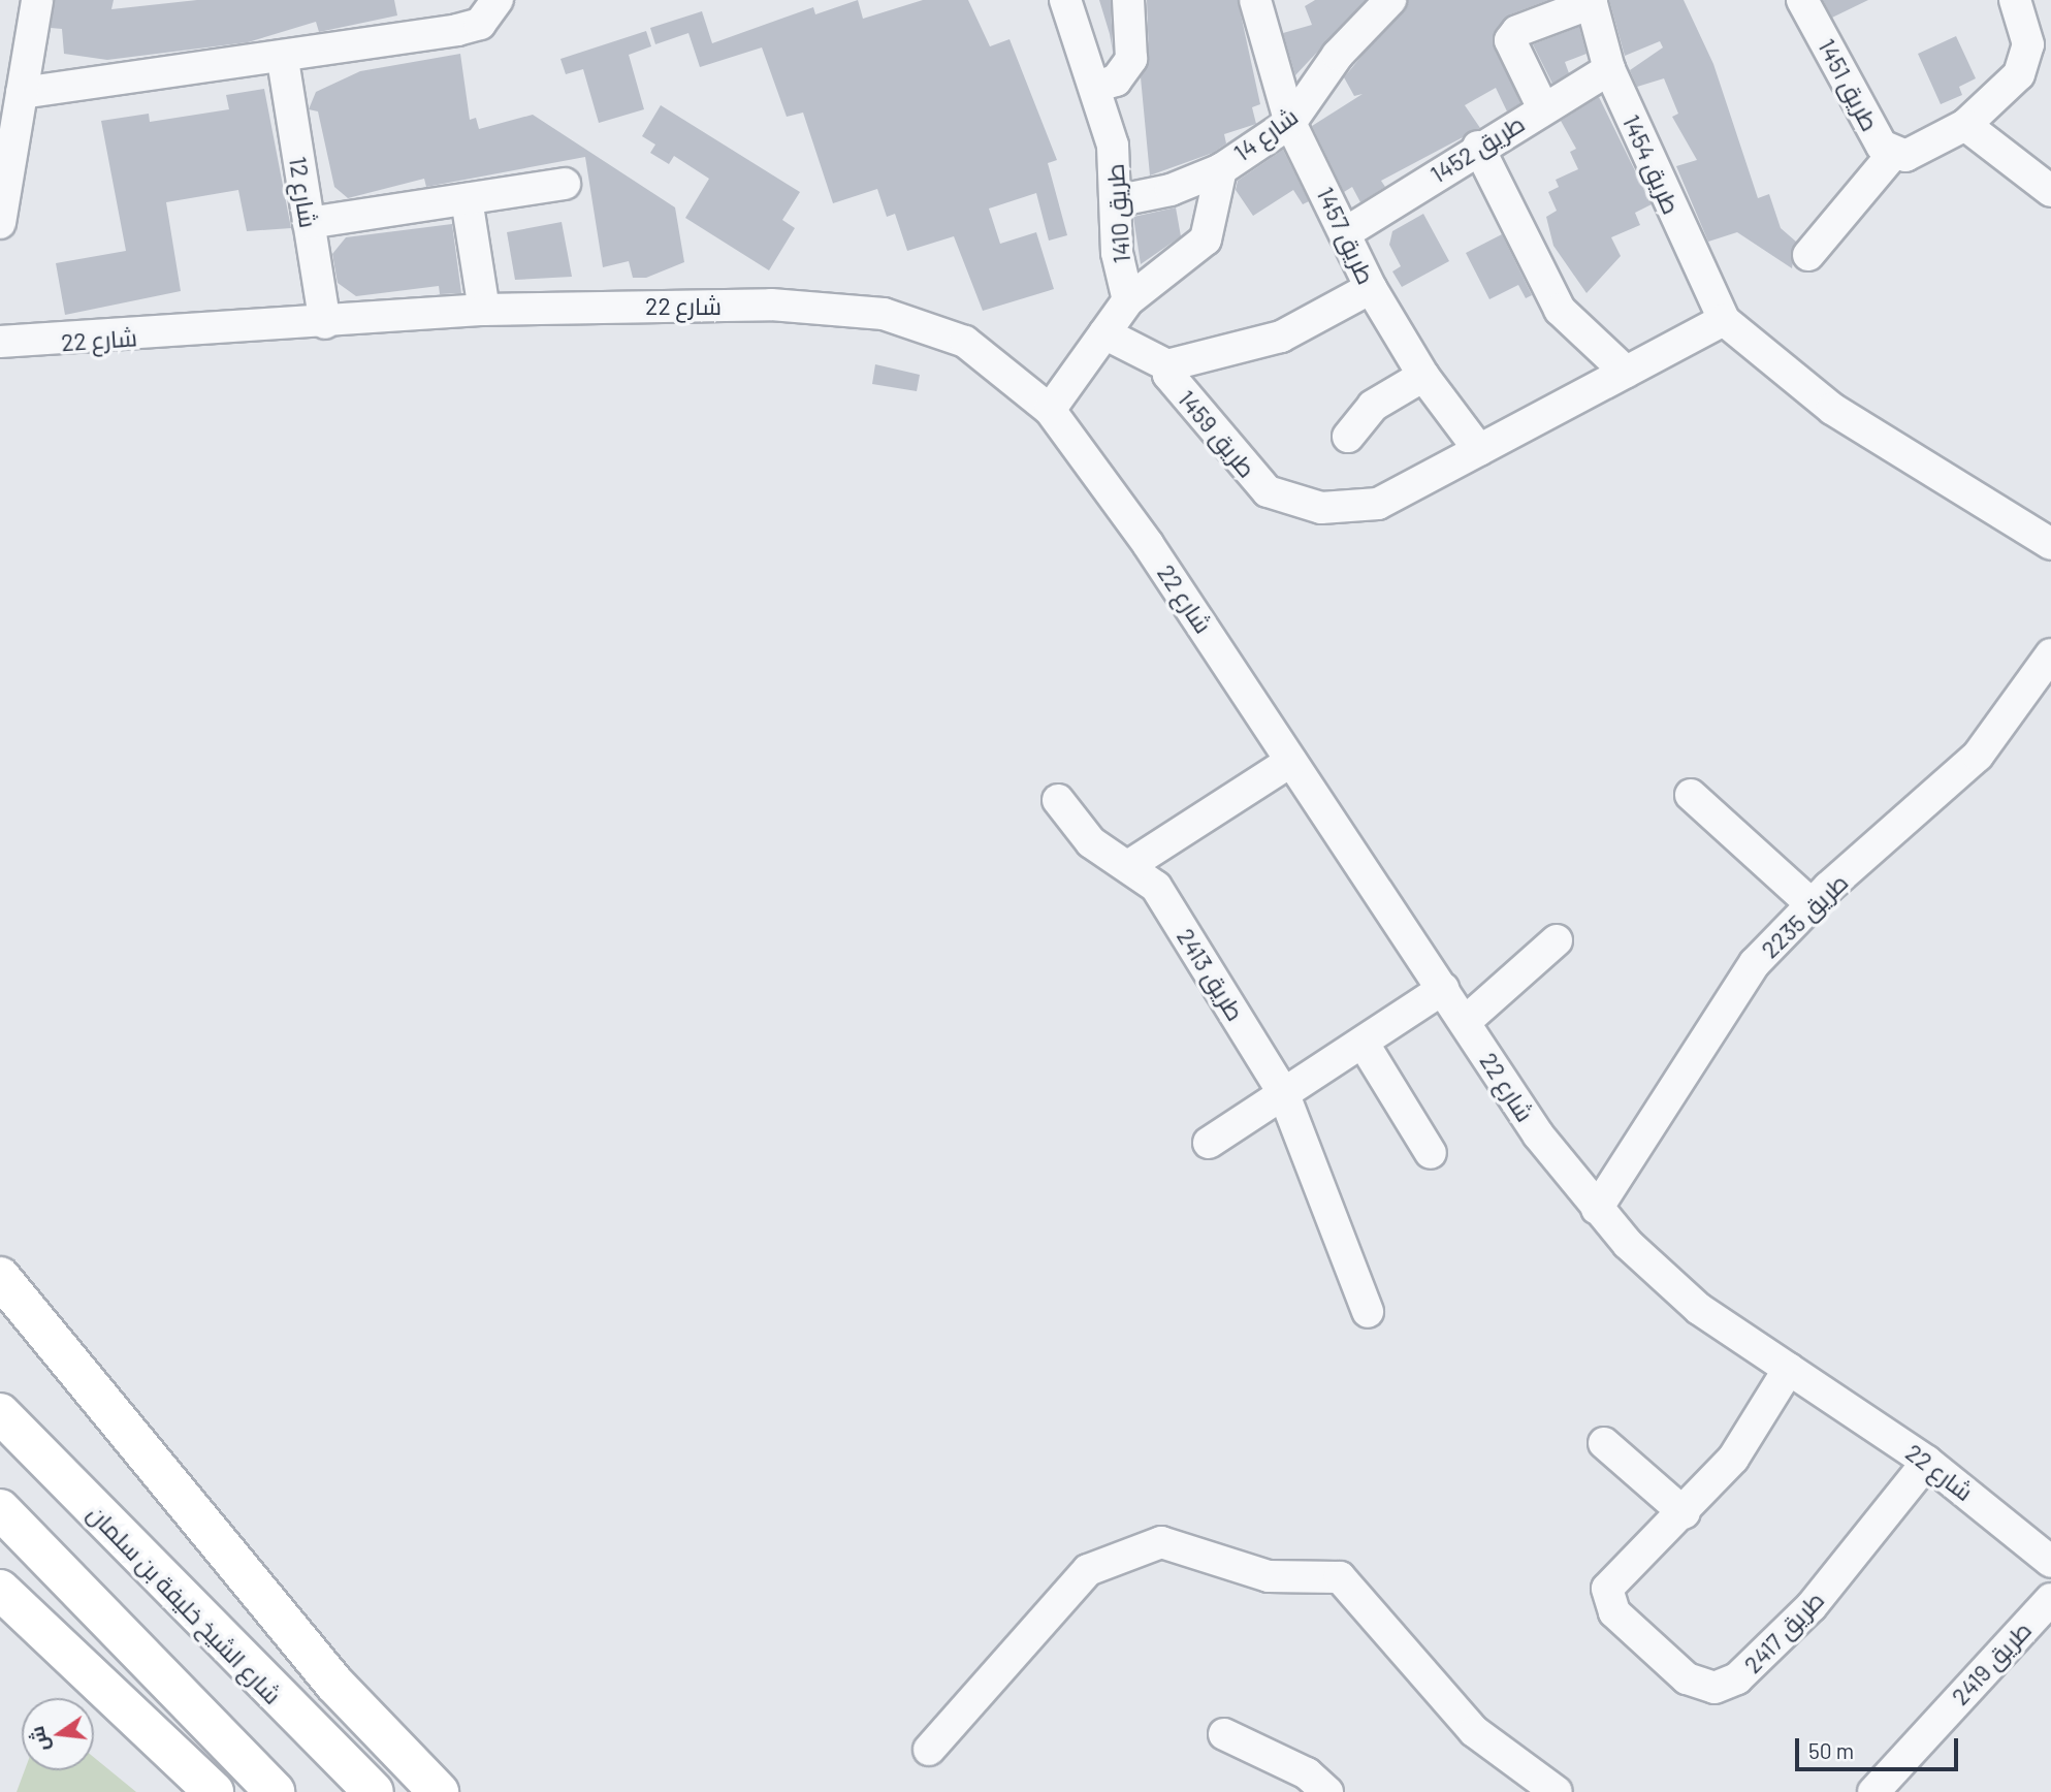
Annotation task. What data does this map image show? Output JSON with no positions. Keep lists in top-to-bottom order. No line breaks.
{"streets":{"highway":["شارع الشيخ خليفة بن سلمان"],"street":["طريق 1451","شارع 14","طريق 1452","طريق 1454","شارع 12","طريق 1410","طريق 1457","شارع 22","طريق 1459","طريق 2235","طريق 2413","طريق 2417","طريق 2419"]},"crossings":[["شارع 14","طريق 1410"],["شارع 14","طريق 1457"],["طريق 1452","طريق 1454"],["طريق 1452","طريق 1457"],["طريق 1454","طريق 1459"],["شارع 12","شارع 22"],["طريق 1457","طريق 1459"],["شارع 22","طريق 2235"],["شارع 22","طريق 2417"]],"scale_bar":"50 m","north":"left"}
